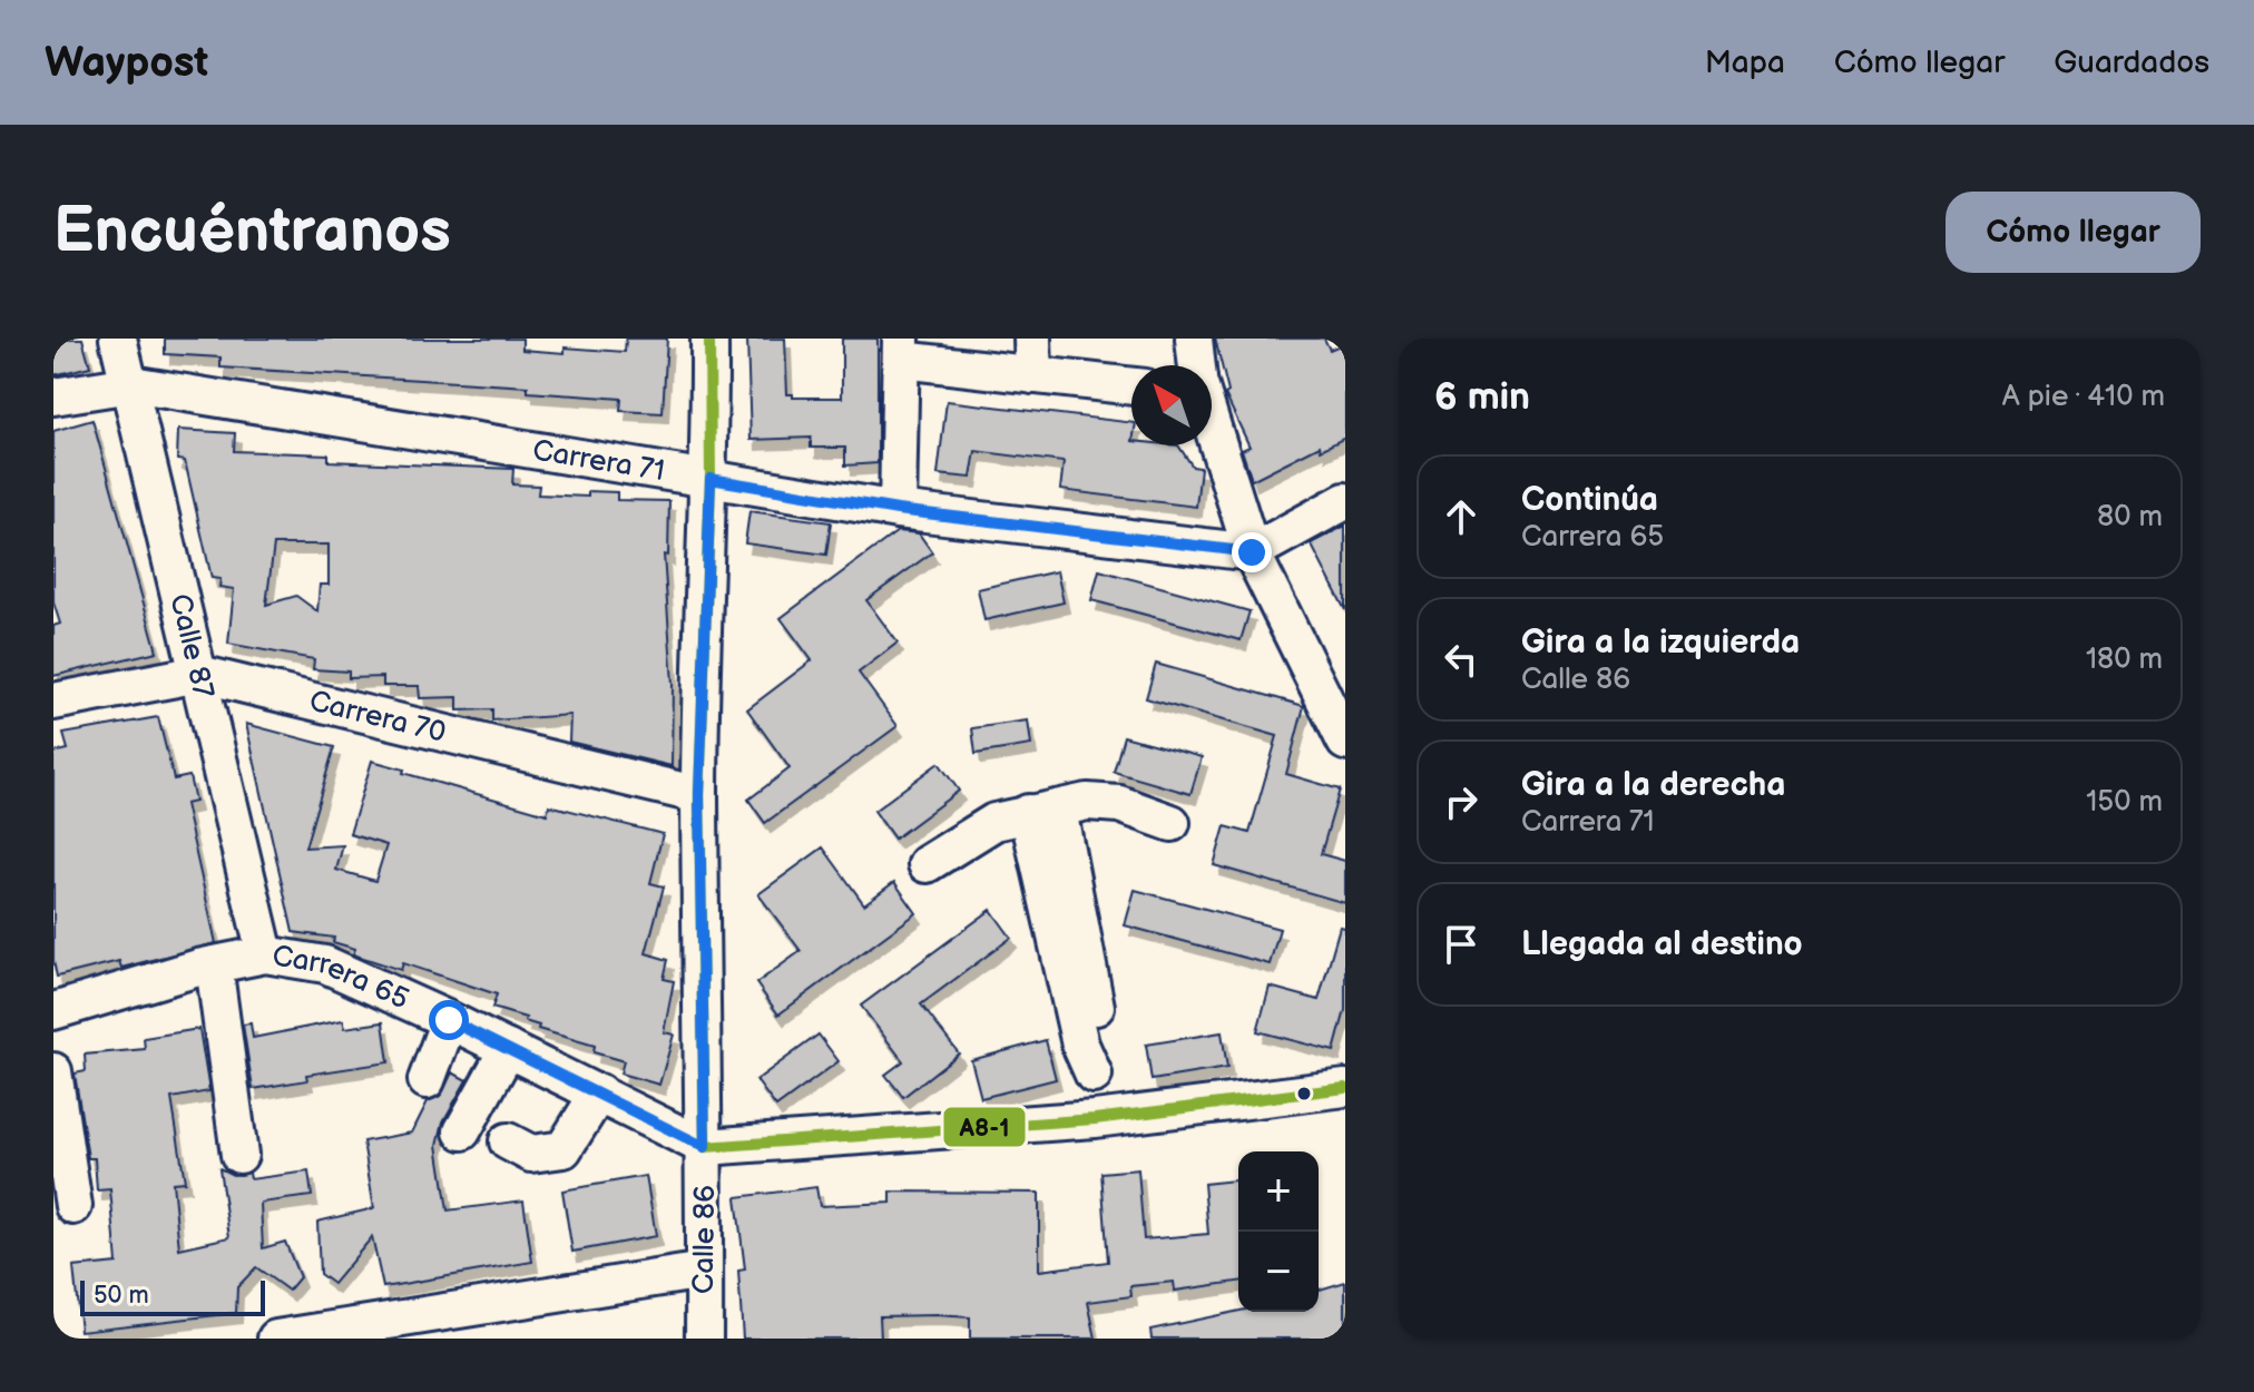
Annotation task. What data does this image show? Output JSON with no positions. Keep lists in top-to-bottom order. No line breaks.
{"streets":{"street":["Carrera 71","Calle 87","Carrera 70","Carrera 65","Calle 86"]},"crossings":[["Carrera 71","Calle 87"],["Carrera 71","Calle 86"],["Calle 87","Carrera 70"],["Calle 87","Carrera 65"],["Carrera 70","Calle 86"],["Carrera 65","Calle 86"]],"lines":["transit line A8-1"],"scale_bar":"50 m","north":"top left","page":{"header":"Waypost","nav":["Mapa","Cómo llegar","Guardados"],"buttons":"Cómo llegar","title":"Encuéntranos","heading":["6 min","A pie · 410 m"],"list":[["Continúa","Carrera 65","80 m"],["Gira a la izquierda","Calle 86","180 m"],["Gira a la derecha","Carrera 71","150 m"],"Llegada al destino"],"map_buttons":["+","−"],"scale":"50 m"}}
